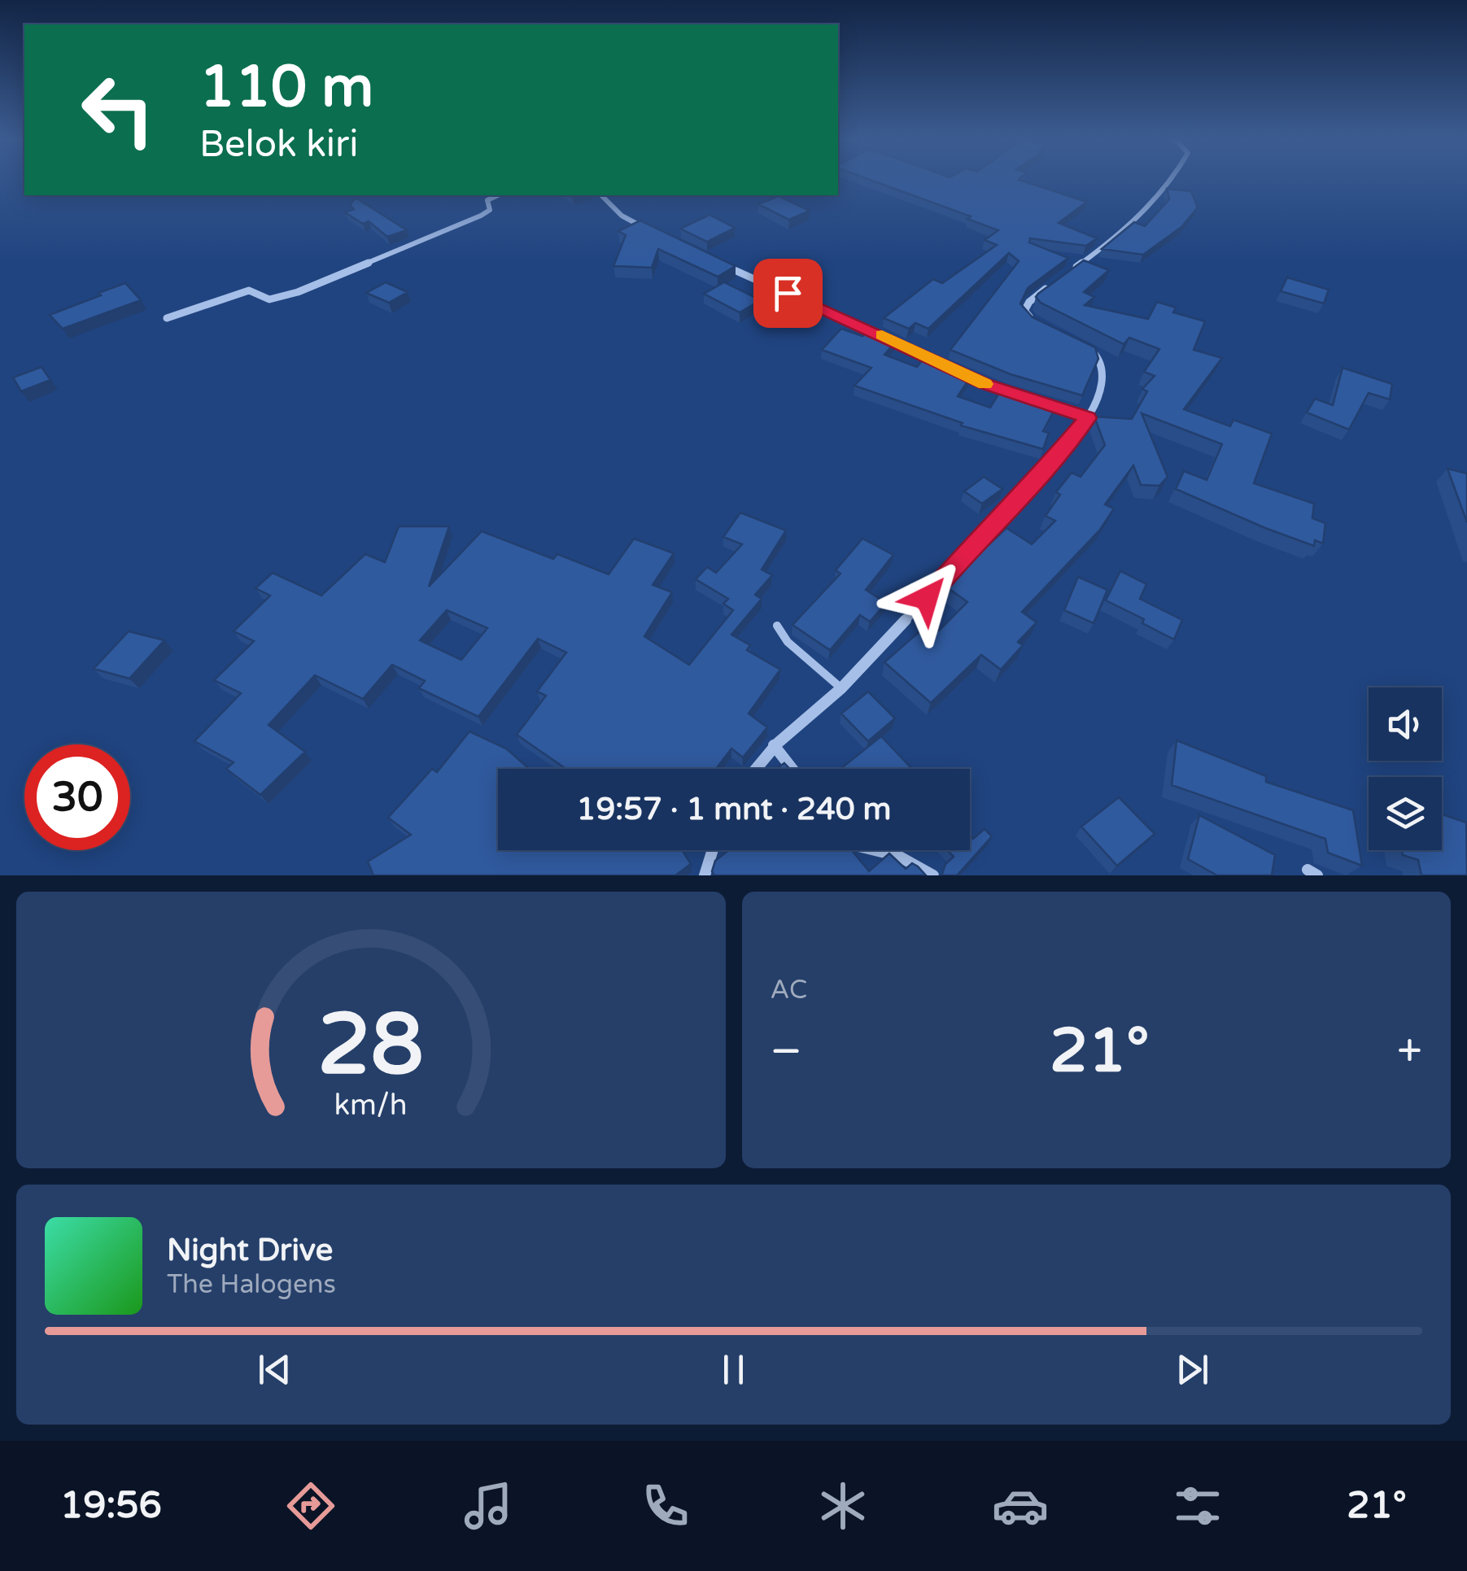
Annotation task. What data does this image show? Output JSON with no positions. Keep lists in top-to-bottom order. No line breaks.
{"page":{"turn":["110 m","Belok kiri"],"limit":"30","trip":"19:57 · 1 mnt · 240 m","tile":"AC","heat":["−","21°","+"],"song":["Night Drive","The Halogens"],"tabs":["19:56","21°"],"gauge":["28","km/h"]}}
